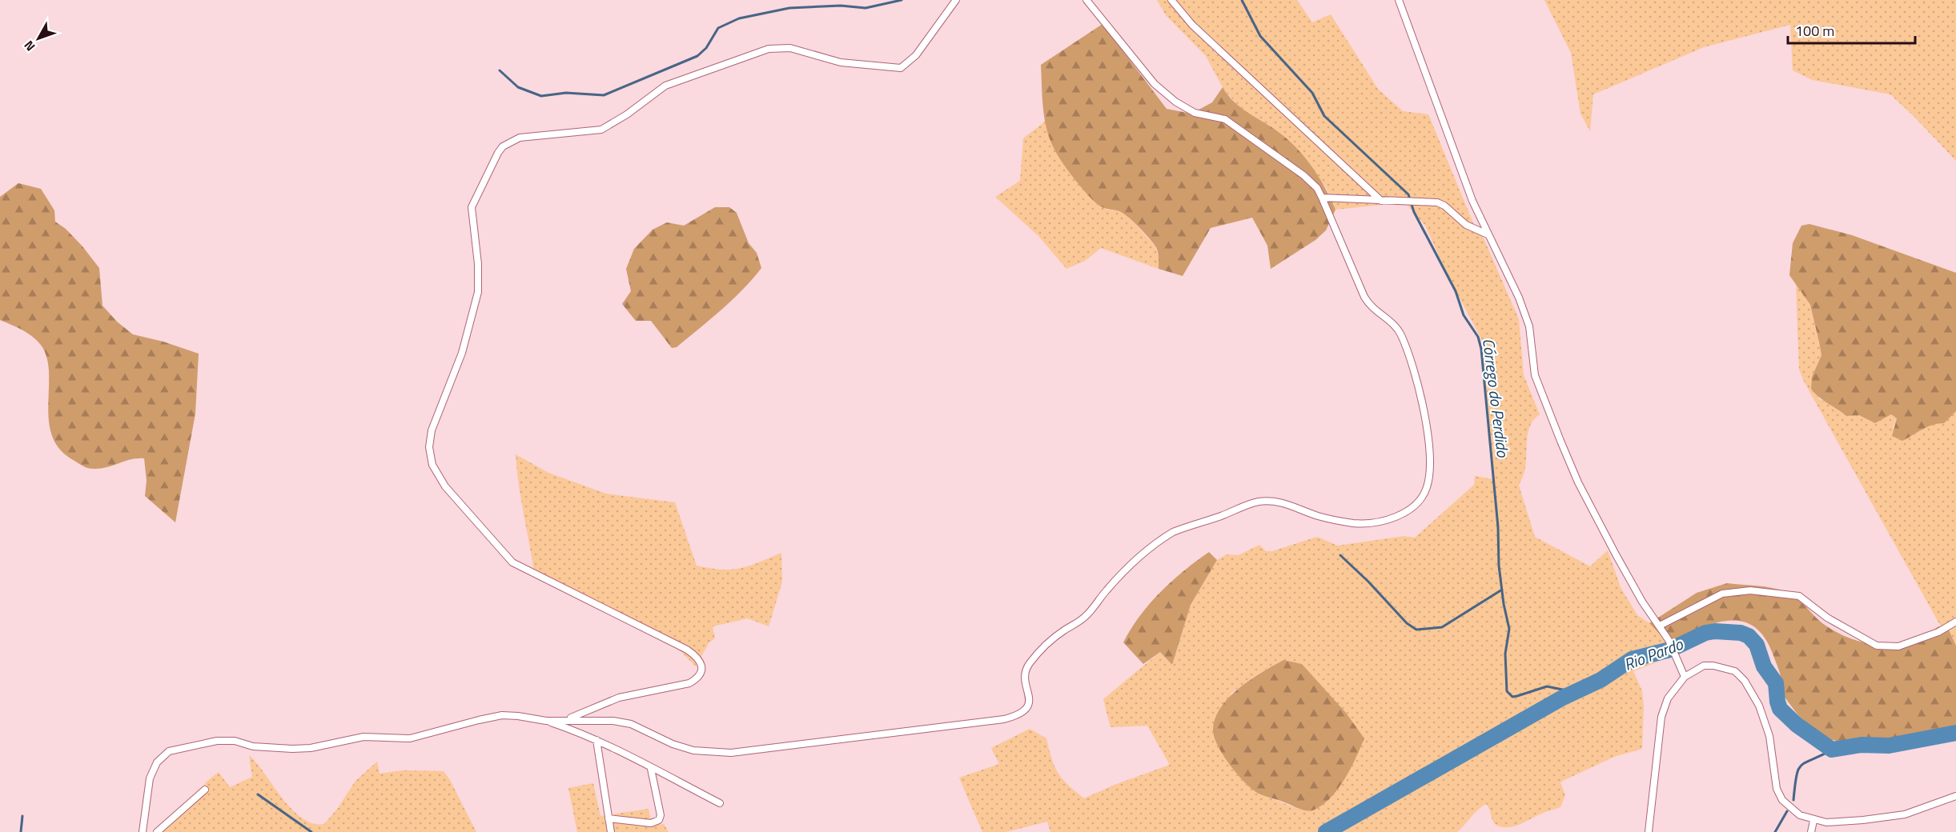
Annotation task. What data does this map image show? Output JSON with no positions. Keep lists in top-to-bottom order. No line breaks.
{"water":["Córrego do Perdido","Rio Pardo"],"scale_bar":"100 m","north":"bottom left"}
